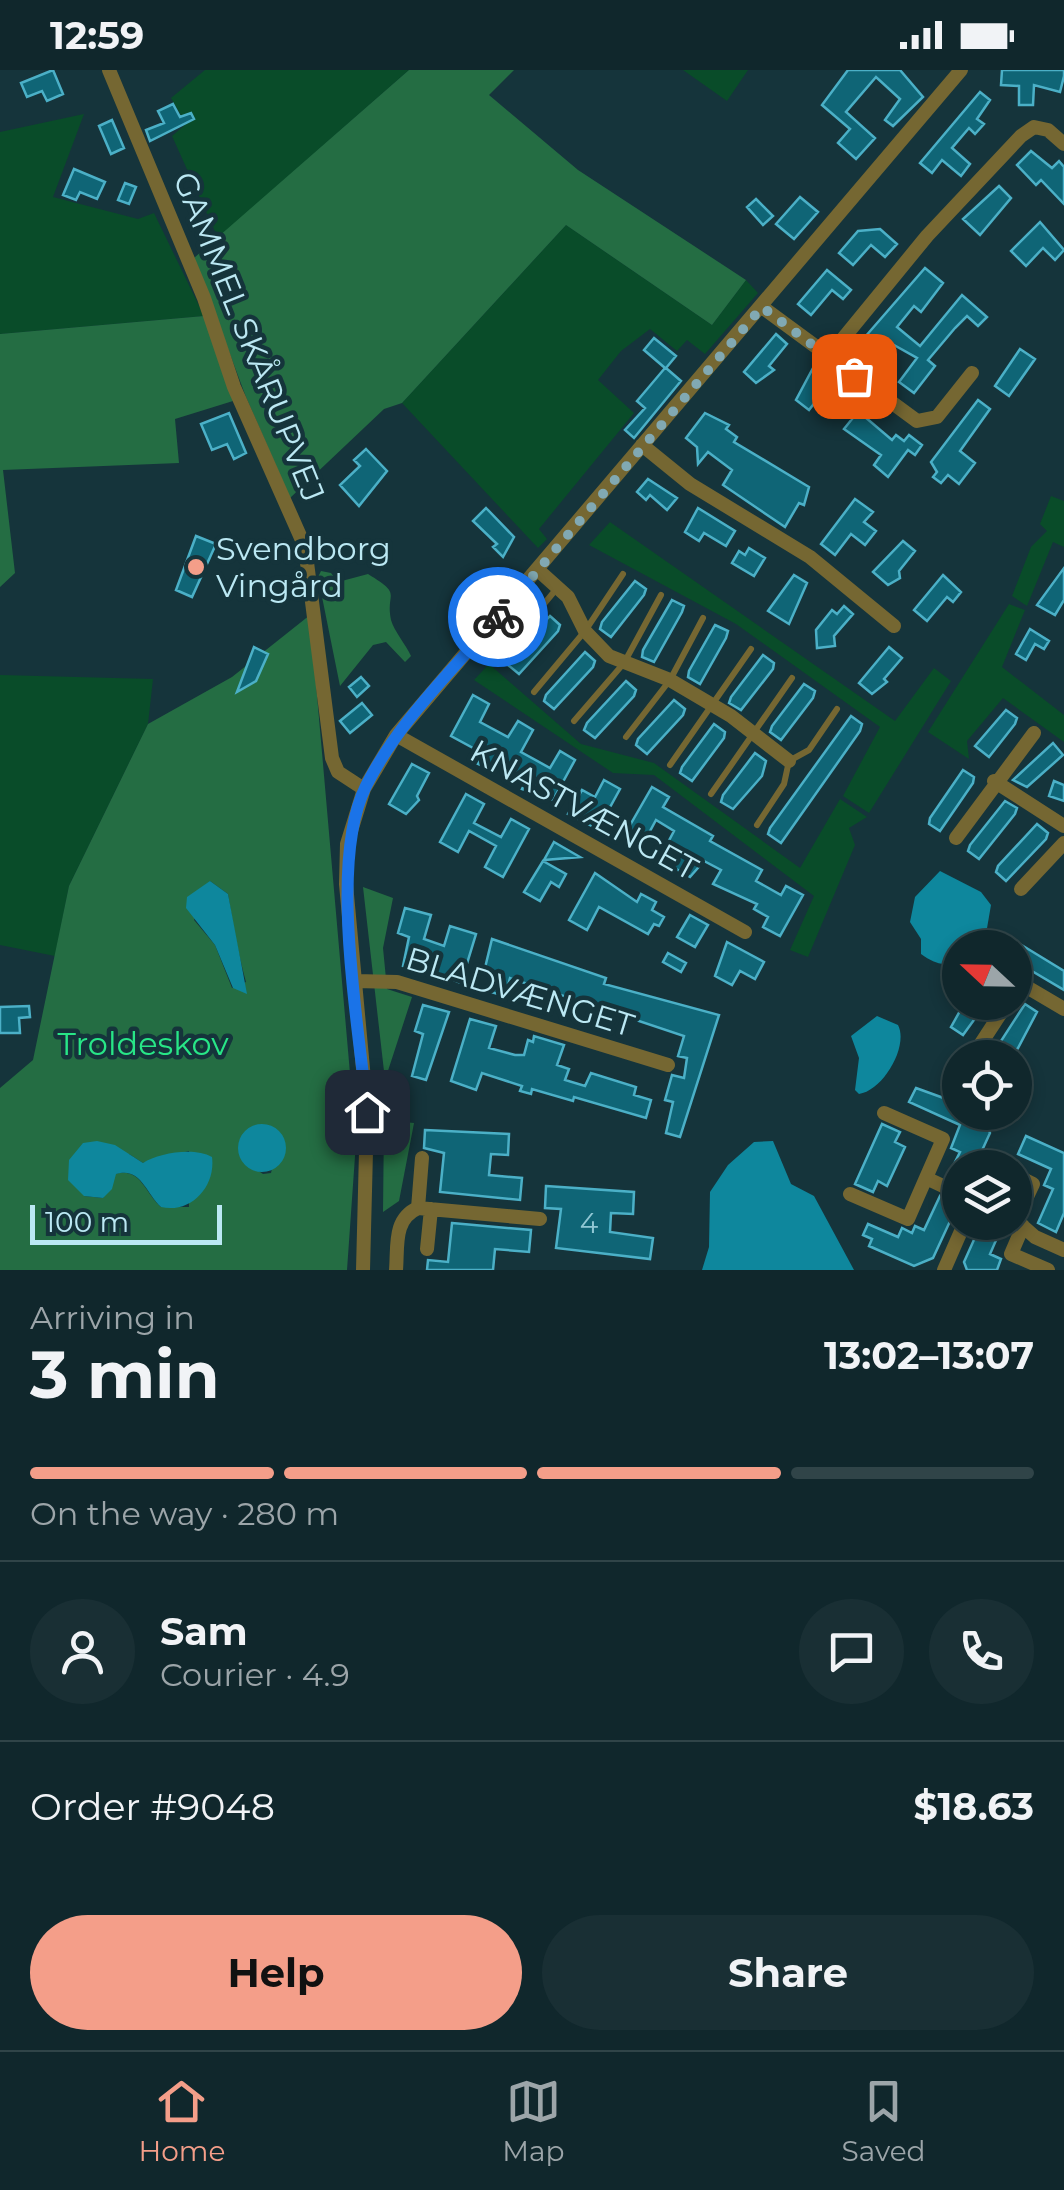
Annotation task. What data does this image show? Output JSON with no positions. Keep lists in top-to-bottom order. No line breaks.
{"streets":{"street":["GAMMEL SKÅRUPVEJ","KNASTVÆNGET","BLADVÆNGET"]},"parks":["Troldeskov"],"places":["Svendborg Vingård"],"house_numbers":["4"],"scale_bar":"100 m","north":"left","page":{"status":"12:59","scale":"100 m","heading":["3 min","Arriving in","13:02–13:07"],"panel":["Sam","Courier · 4.9","Order #9048","$18.63"],"bar":"On the way · 280 m","buttons":["Help","Share"],"tabs":["Home","Map","Saved"]}}
